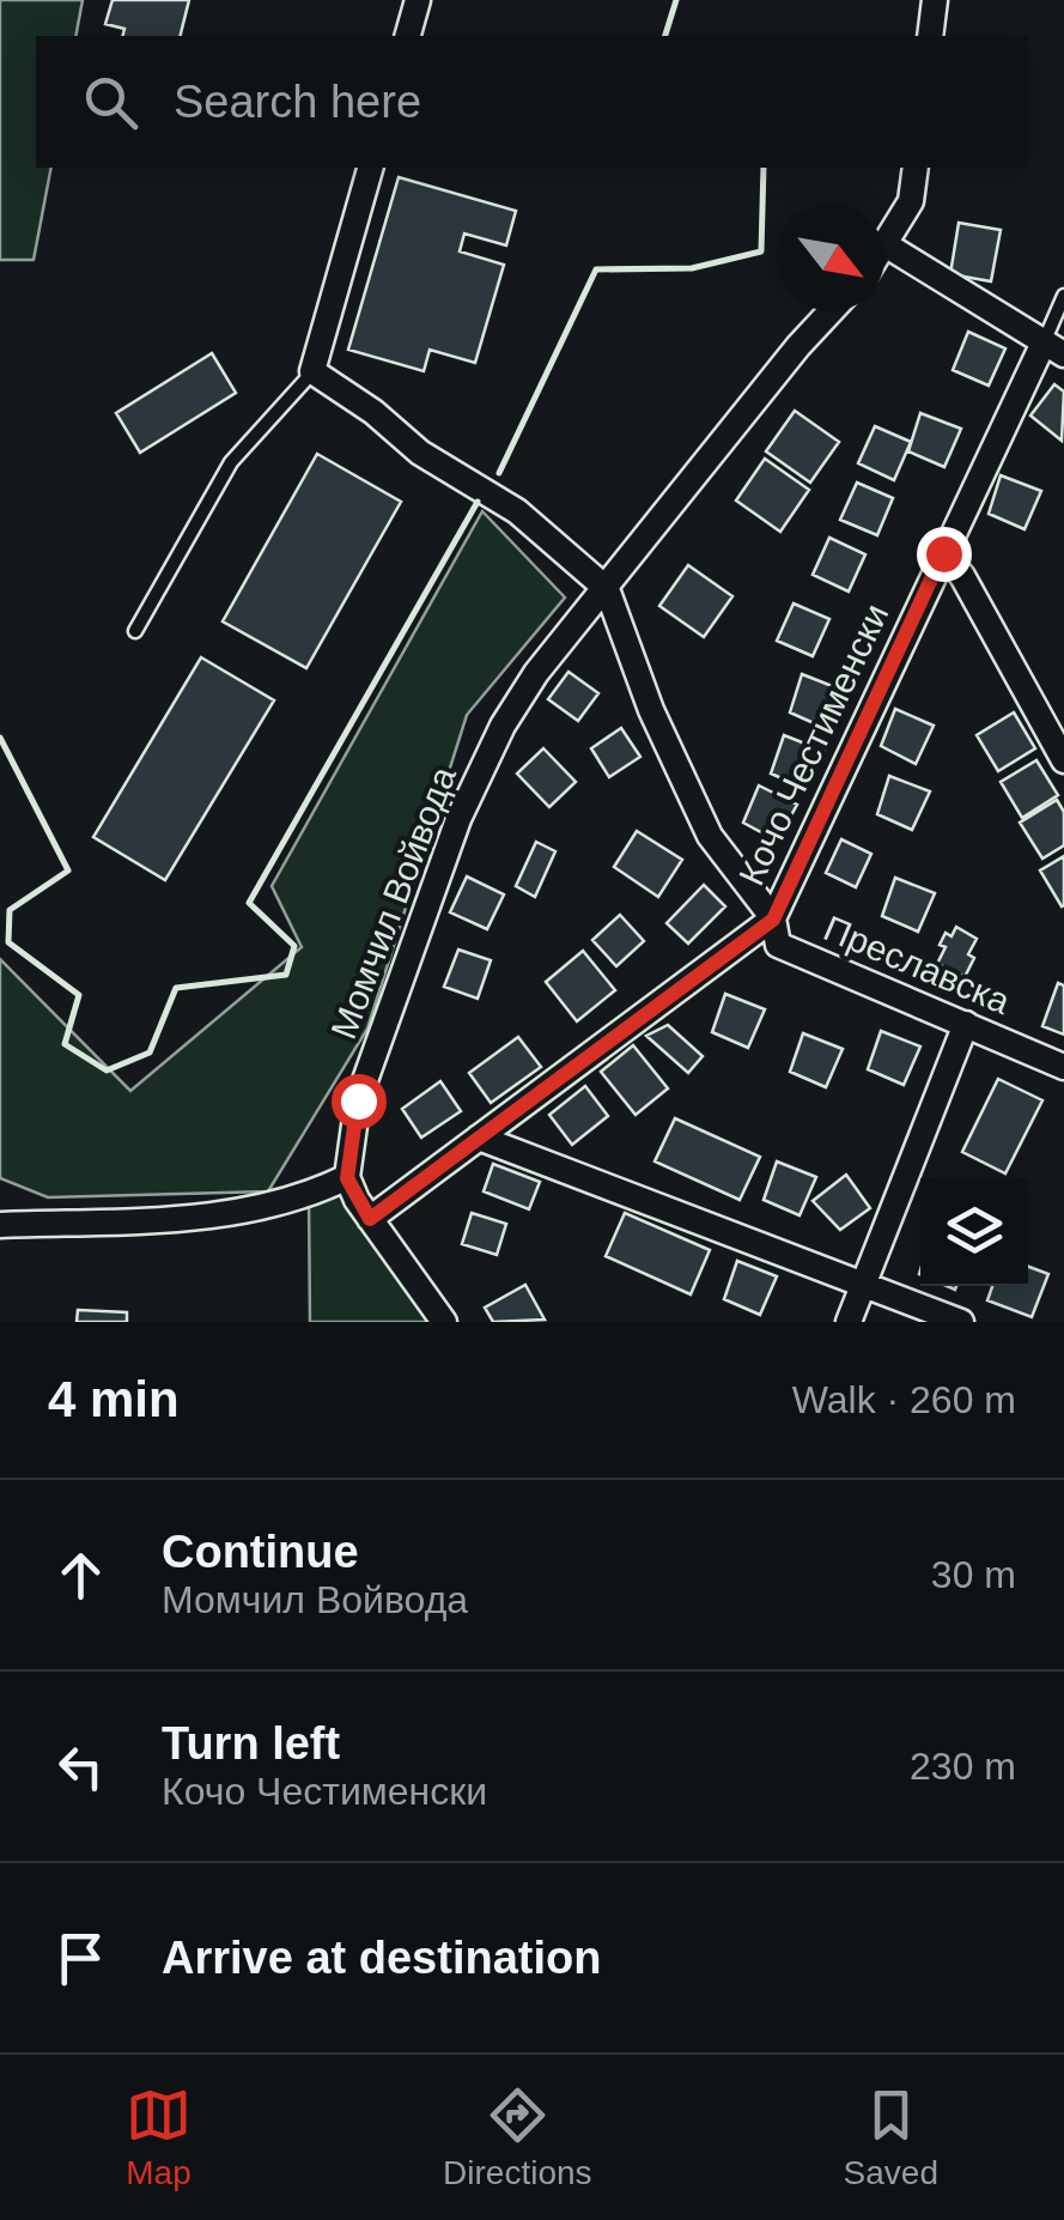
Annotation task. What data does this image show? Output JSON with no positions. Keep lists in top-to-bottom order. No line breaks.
{"streets":{"street":["Кочо Честименски","Момчил Войвода","Преславска"]},"crossings":[["Кочо Честименски","Преславска"],["Момчил Войвода","Преславска"]],"north":"bottom right","page":{"search":"Search here","heading":["4 min","Walk · 260 m"],"list":[["Continue","Момчил Войвода","30 m"],["Turn left","Кочо Честименски","230 m"],"Arrive at destination"],"nav":["Map","Directions","Saved"]}}
